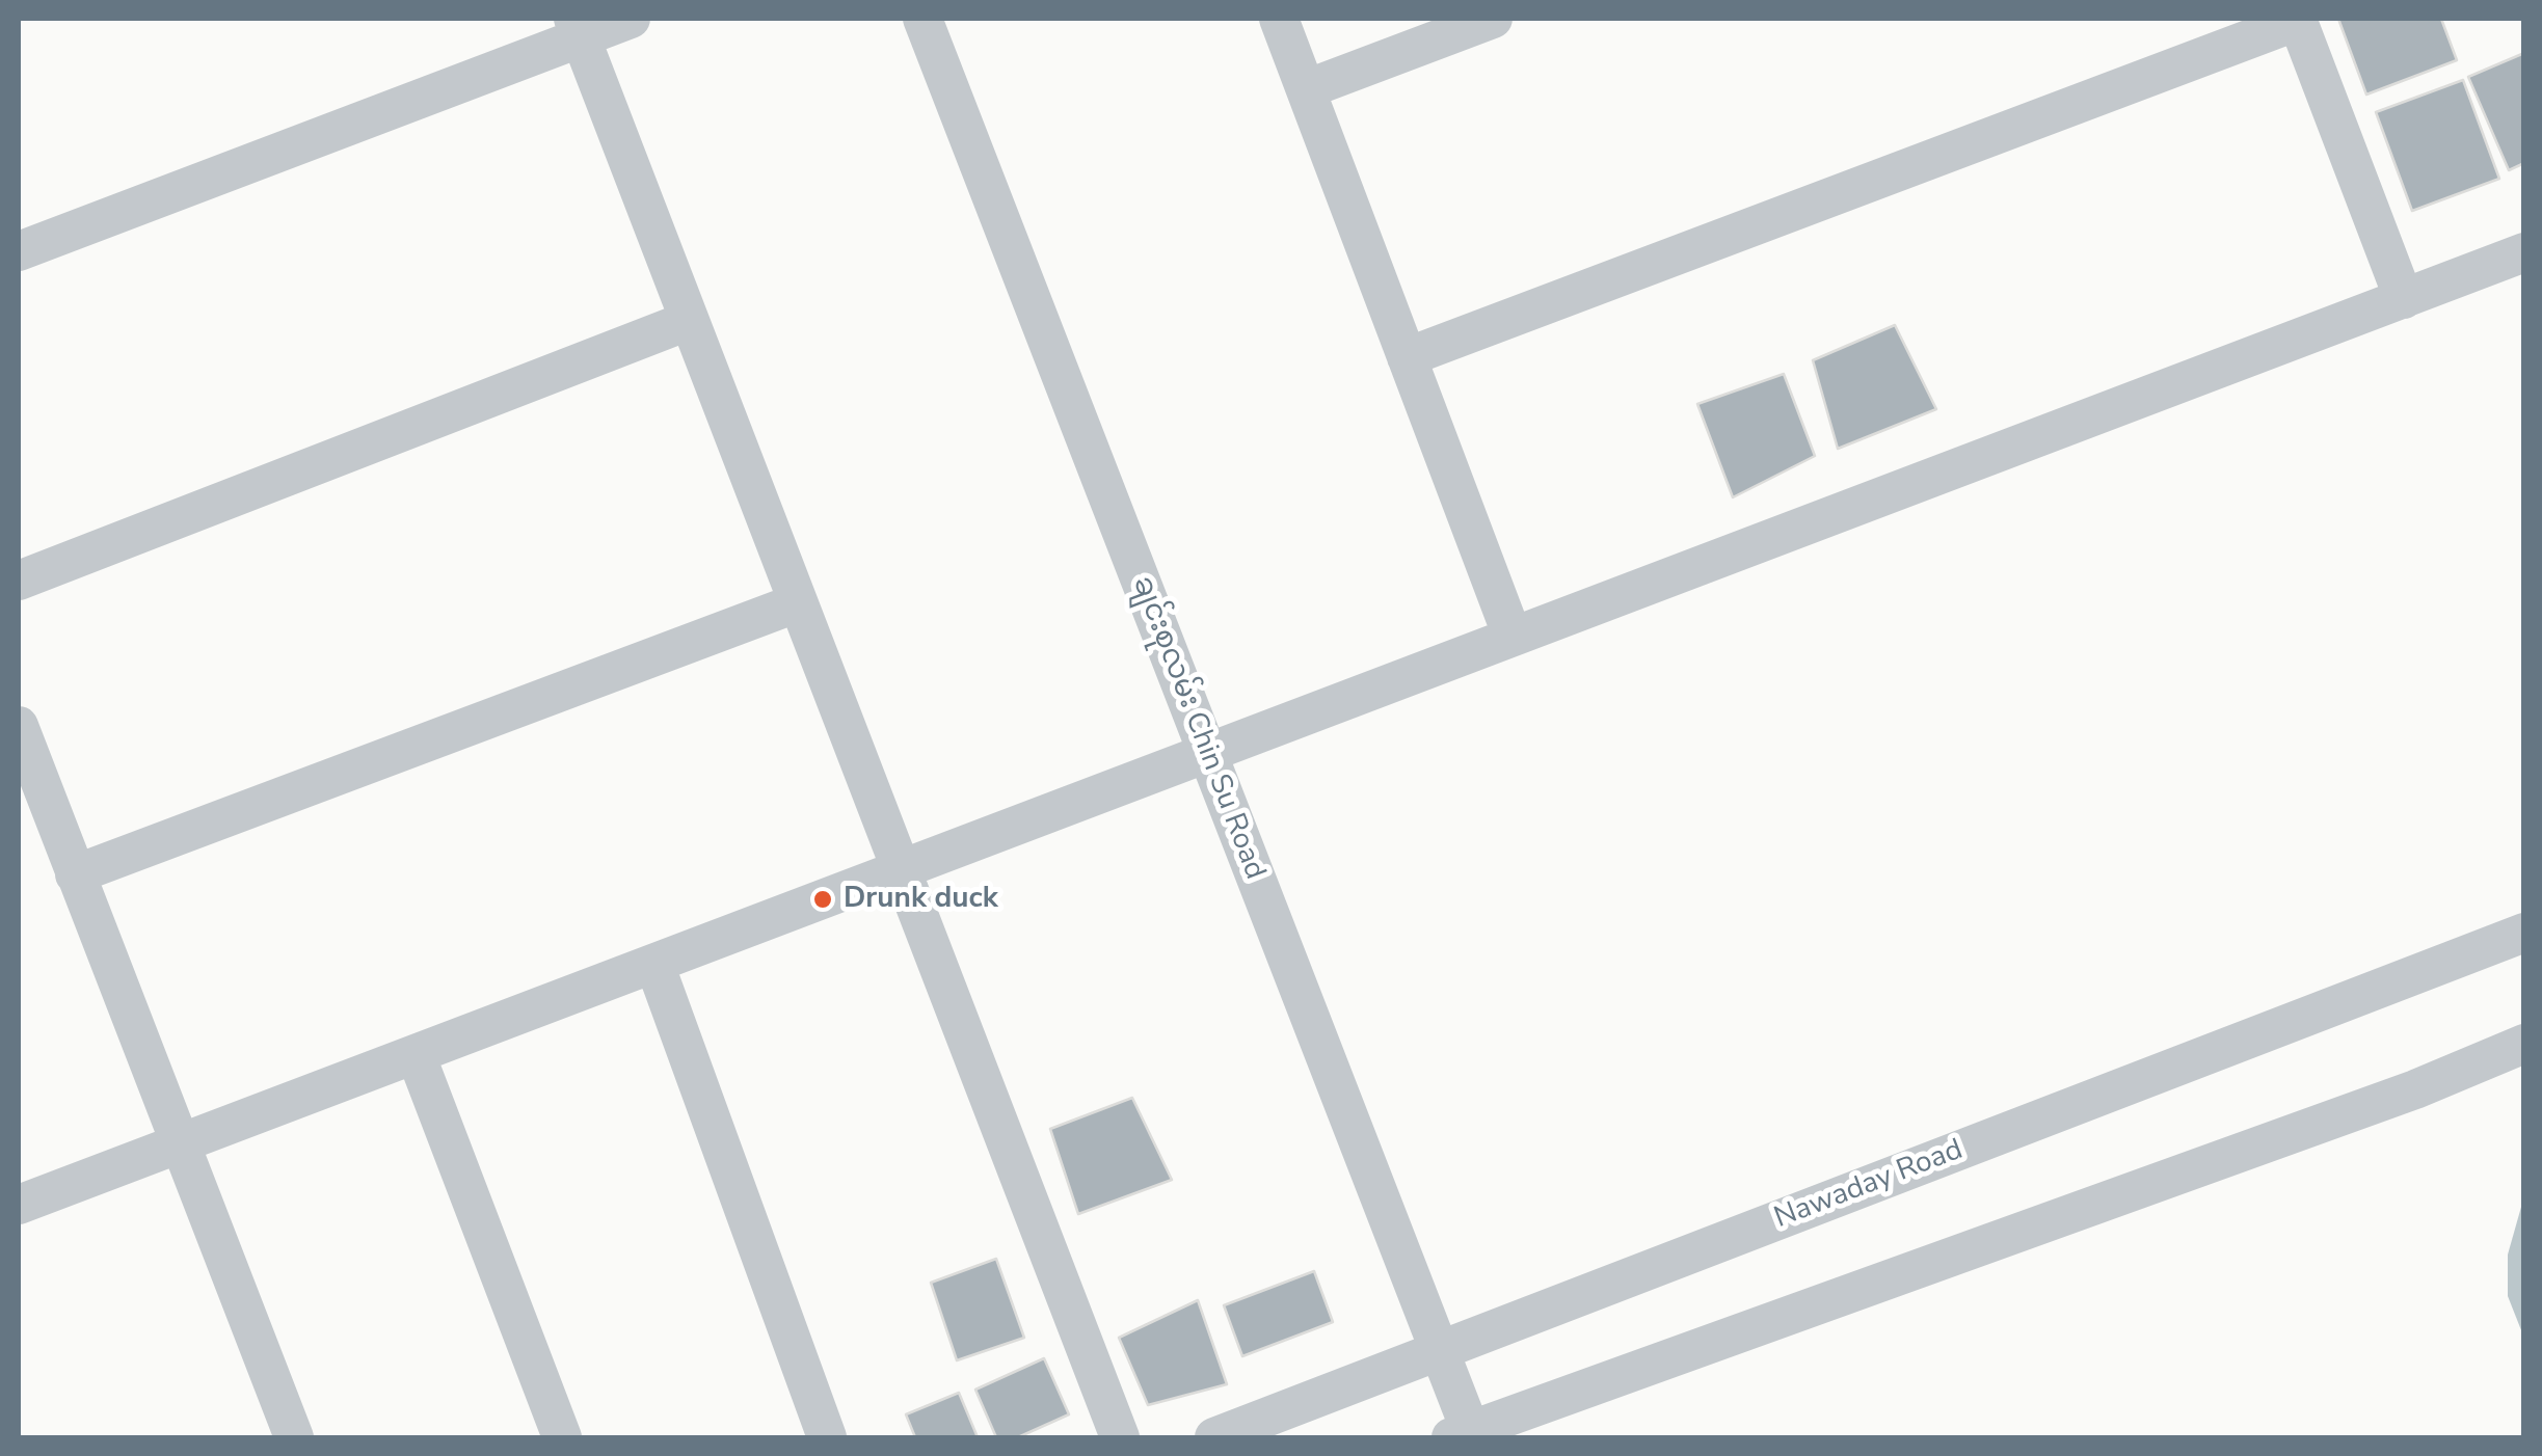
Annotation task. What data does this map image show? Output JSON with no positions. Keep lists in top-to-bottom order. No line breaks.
{"streets":{"street":["ချင်းစုလမ်း Chin Su Road","Nawaday Road"]},"crossings":[["ချင်းစုလမ်း Chin Su Road","Nawaday Road"]],"places":["Drunk duck"]}
